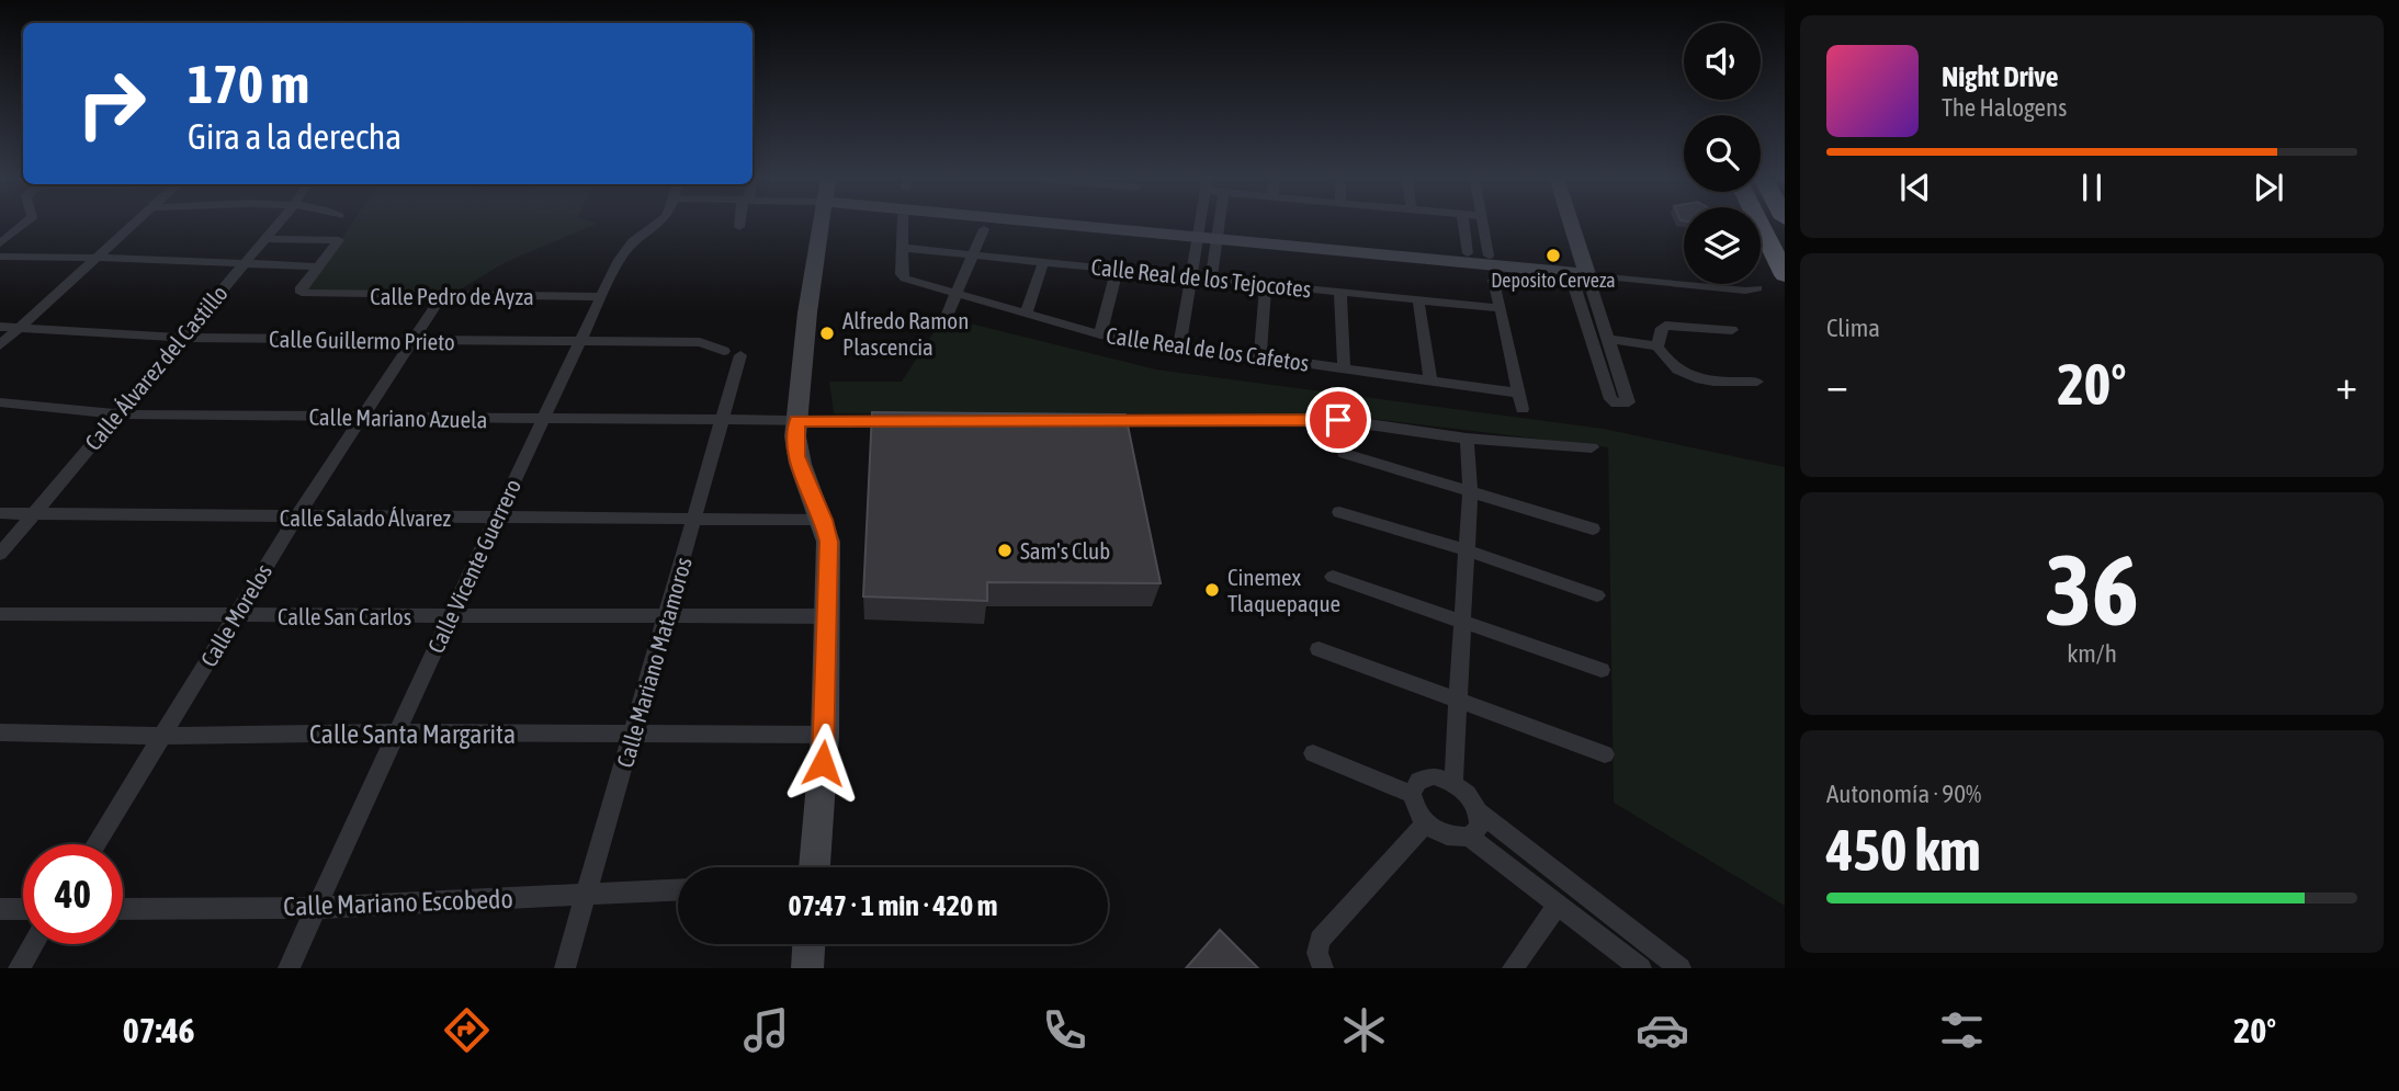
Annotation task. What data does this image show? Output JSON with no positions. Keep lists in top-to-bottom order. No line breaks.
{"streets":{"street":["Calle Real de los Tejocotes","Calle Pedro de Ayza","Calle Guillermo Prieto","Calle Real de los Cafetos","Calle Álvarez del Castillo","Calle Mariano Azuela","Calle Salado Álvarez","Calle Vicente Guerrero","Calle Morelos","Calle San Carlos","Calle Mariano Matamoros","Calle Santa Margarita","Calle Mariano Escobedo"]},"crossings":[["Calle Real de los Tejocotes","Calle Real de los Cafetos"],["Calle Pedro de Ayza","Calle Vicente Guerrero"],["Calle Pedro de Ayza","Calle Morelos"],["Calle Guillermo Prieto","Calle Álvarez del Castillo"],["Calle Guillermo Prieto","Calle Vicente Guerrero"],["Calle Guillermo Prieto","Calle Morelos"],["Calle Álvarez del Castillo","Calle Mariano Azuela"],["Calle Álvarez del Castillo","Calle Salado Álvarez"],["Calle Mariano Azuela","Calle Vicente Guerrero"],["Calle Mariano Azuela","Calle Morelos"],["Calle Mariano Azuela","Calle Mariano Matamoros"],["Calle Salado Álvarez","Calle Vicente Guerrero"],["Calle Salado Álvarez","Calle Morelos"],["Calle Salado Álvarez","Calle Mariano Matamoros"],["Calle Vicente Guerrero","Calle San Carlos"],["Calle Vicente Guerrero","Calle Santa Margarita"],["Calle Vicente Guerrero","Calle Mariano Escobedo"],["Calle Morelos","Calle San Carlos"],["Calle Morelos","Calle Santa Margarita"],["Calle San Carlos","Calle Mariano Matamoros"],["Calle Mariano Matamoros","Calle Santa Margarita"],["Calle Mariano Matamoros","Calle Mariano Escobedo"]],"places":["Deposito Cerveza","Alfredo Ramon Plascencia","Sam's Club","Cinemex Tlaquepaque"],"page":{"turn":["170 m","Gira a la derecha"],"song":["Night Drive","The Halogens"],"tile":["Clima",["36","km/h"],["Autonomía · 90%","450 km"]],"heat":["−","20°","+"],"limit":"40","trip":"07:47 · 1 min · 420 m","tabs":["07:46","20°"]}}
